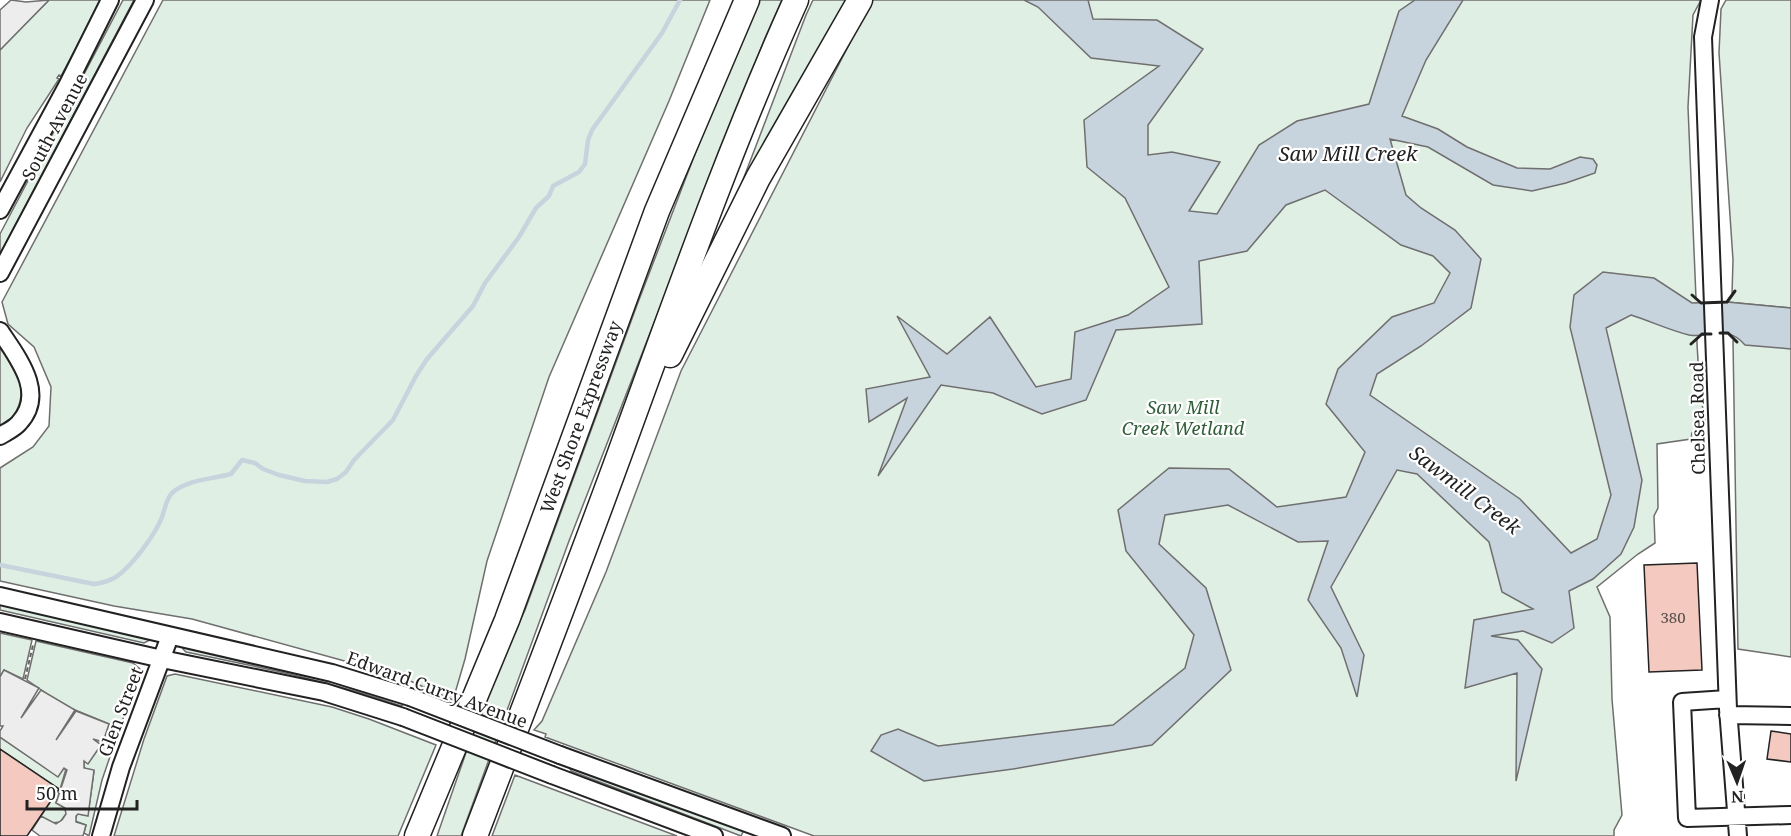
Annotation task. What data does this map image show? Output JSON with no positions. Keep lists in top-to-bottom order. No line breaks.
{"streets":{"highway":["West Shore Expressway"],"street":["South Avenue","Chelsea Road","Edward Curry Avenue","Glen Street"]},"crossings":[["Edward Curry Avenue","Glen Street"]],"water":["Saw Mill Creek","Sawmill Creek"],"parks":["Saw Mill Creek Wetland"],"house_numbers":["380"],"scale_bar":"50 m","north":"bottom"}
